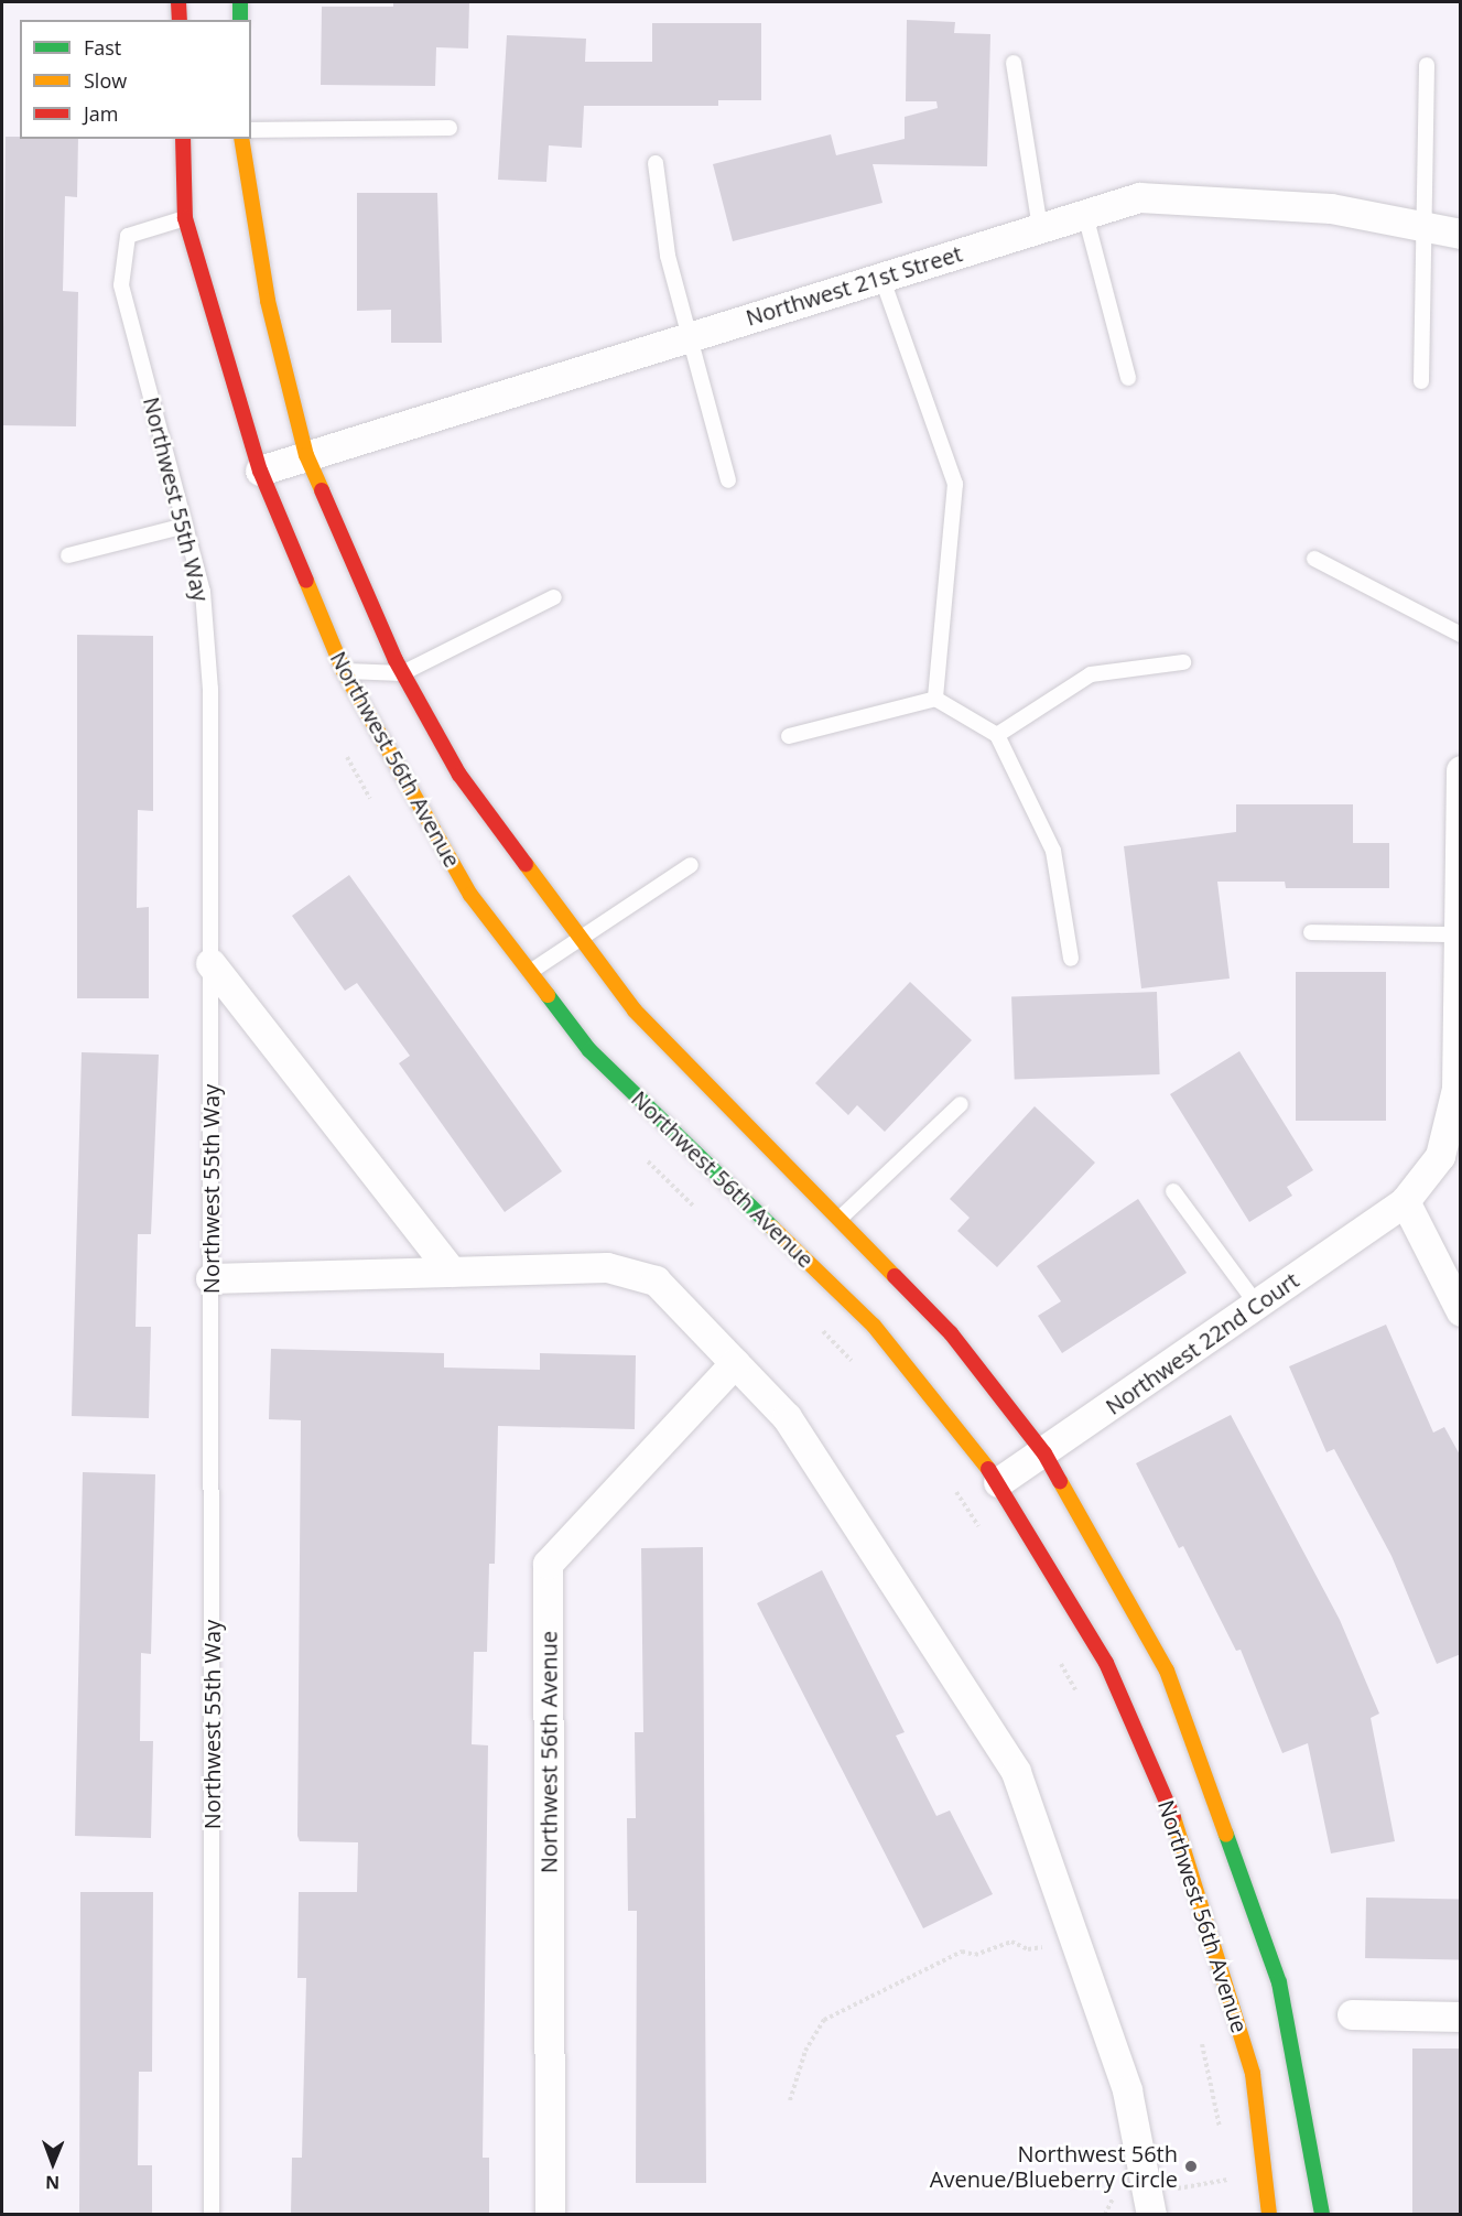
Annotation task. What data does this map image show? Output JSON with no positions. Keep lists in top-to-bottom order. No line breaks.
{"streets":{"street":["Northwest 21st Street","Northwest 56th Avenue","Northwest 22nd Court"],"lane":["Northwest 55th Way"]},"crossings":[["Northwest 21st Street","Northwest 56th Avenue"],["Northwest 55th Way","Northwest 56th Avenue"],["Northwest 56th Avenue","Northwest 22nd Court"]],"places":["Northwest 56th Avenue/Blueberry Circle"],"legend":["Fast","Slow","Jam"],"north":"bottom"}
